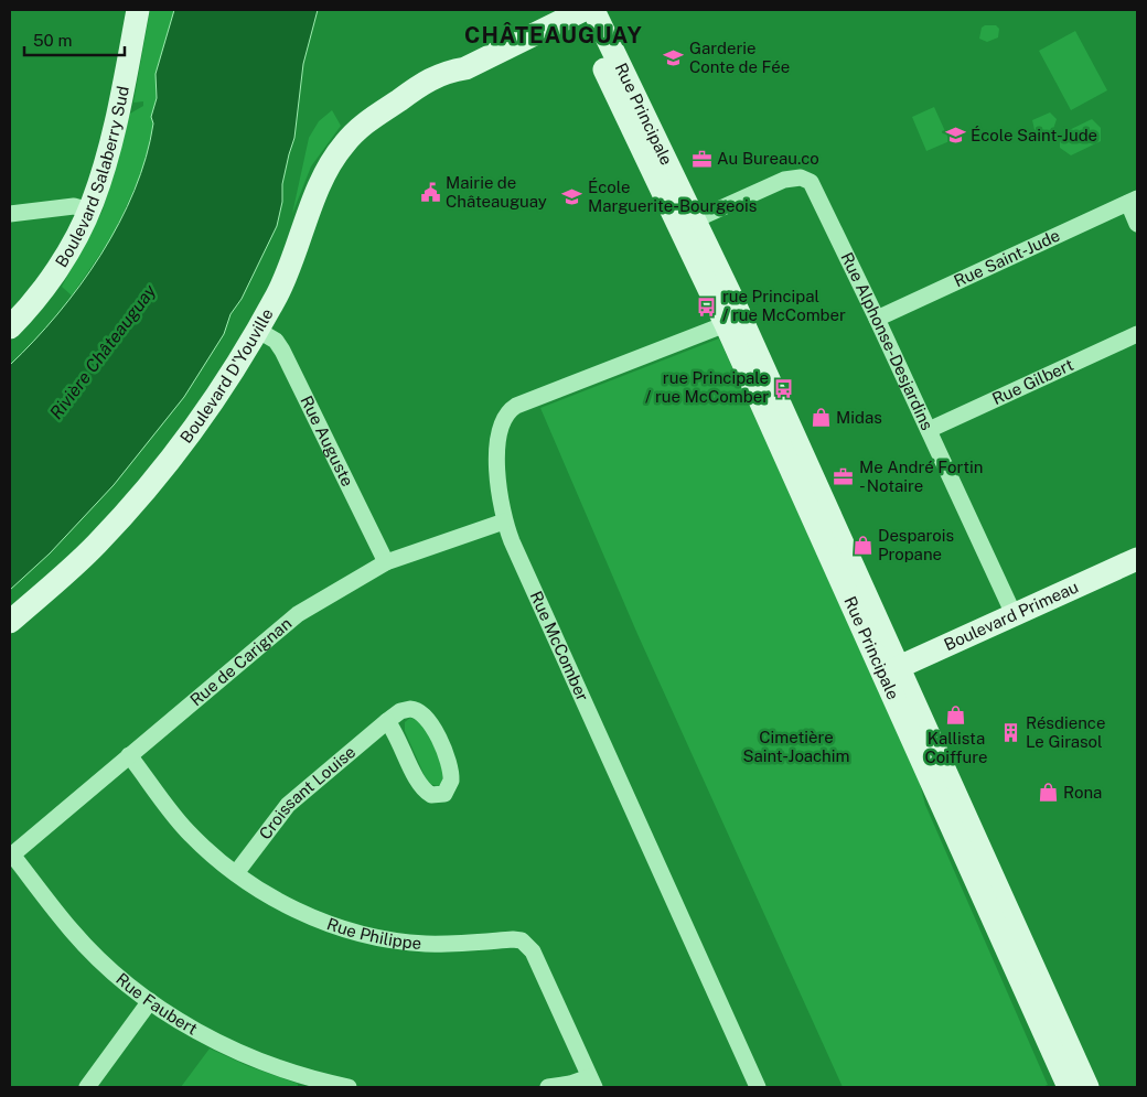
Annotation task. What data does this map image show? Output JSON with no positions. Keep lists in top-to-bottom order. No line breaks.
{"streets":{"street":["Rue Principale","Boulevard Salaberry Sud","Rue Saint-Jude","Rue Alphonse-Desjardins","Boulevard D'Youville","Rue Gilbert","Rue Auguste","Boulevard Primeau","Rue McComber","Rue de Carignan","Croissant Louise","Rue Philippe","Rue Faubert"]},"crossings":[["Rue Principale","Rue Alphonse-Desjardins"],["Rue Principale","Boulevard D'Youville"],["Rue Principale","Boulevard Primeau"],["Rue Principale","Rue McComber"],["Rue Saint-Jude","Rue Alphonse-Desjardins"],["Rue Alphonse-Desjardins","Rue Gilbert"],["Rue Alphonse-Desjardins","Boulevard Primeau"],["Boulevard D'Youville","Rue Auguste"],["Rue Auguste","Rue de Carignan"],["Rue McComber","Rue de Carignan"],["Rue de Carignan","Rue Philippe"],["Rue de Carignan","Rue Faubert"],["Croissant Louise","Rue Philippe"]],"districts":["CHÂTEAUGUAY"],"water":["Rivière Châteauguay"],"parks":["Cimetière Saint-Joachim"],"places":{"school or university":["Garderie Conte de Fée","École Saint-Jude","École Marguerite-Bourgeois"],"office":["Au Bureau.co","Me André Fortin - Notaire"],"public building":["Mairie de Châteauguay"],"bus stop":["rue Principal / rue McComber","rue Principale / rue McComber"],"shop":["Midas","Desparois Propane","Kallista Coiffure","Rona"],"building":["Résdience Le Girasol"]},"scale_bar":"50 m"}
